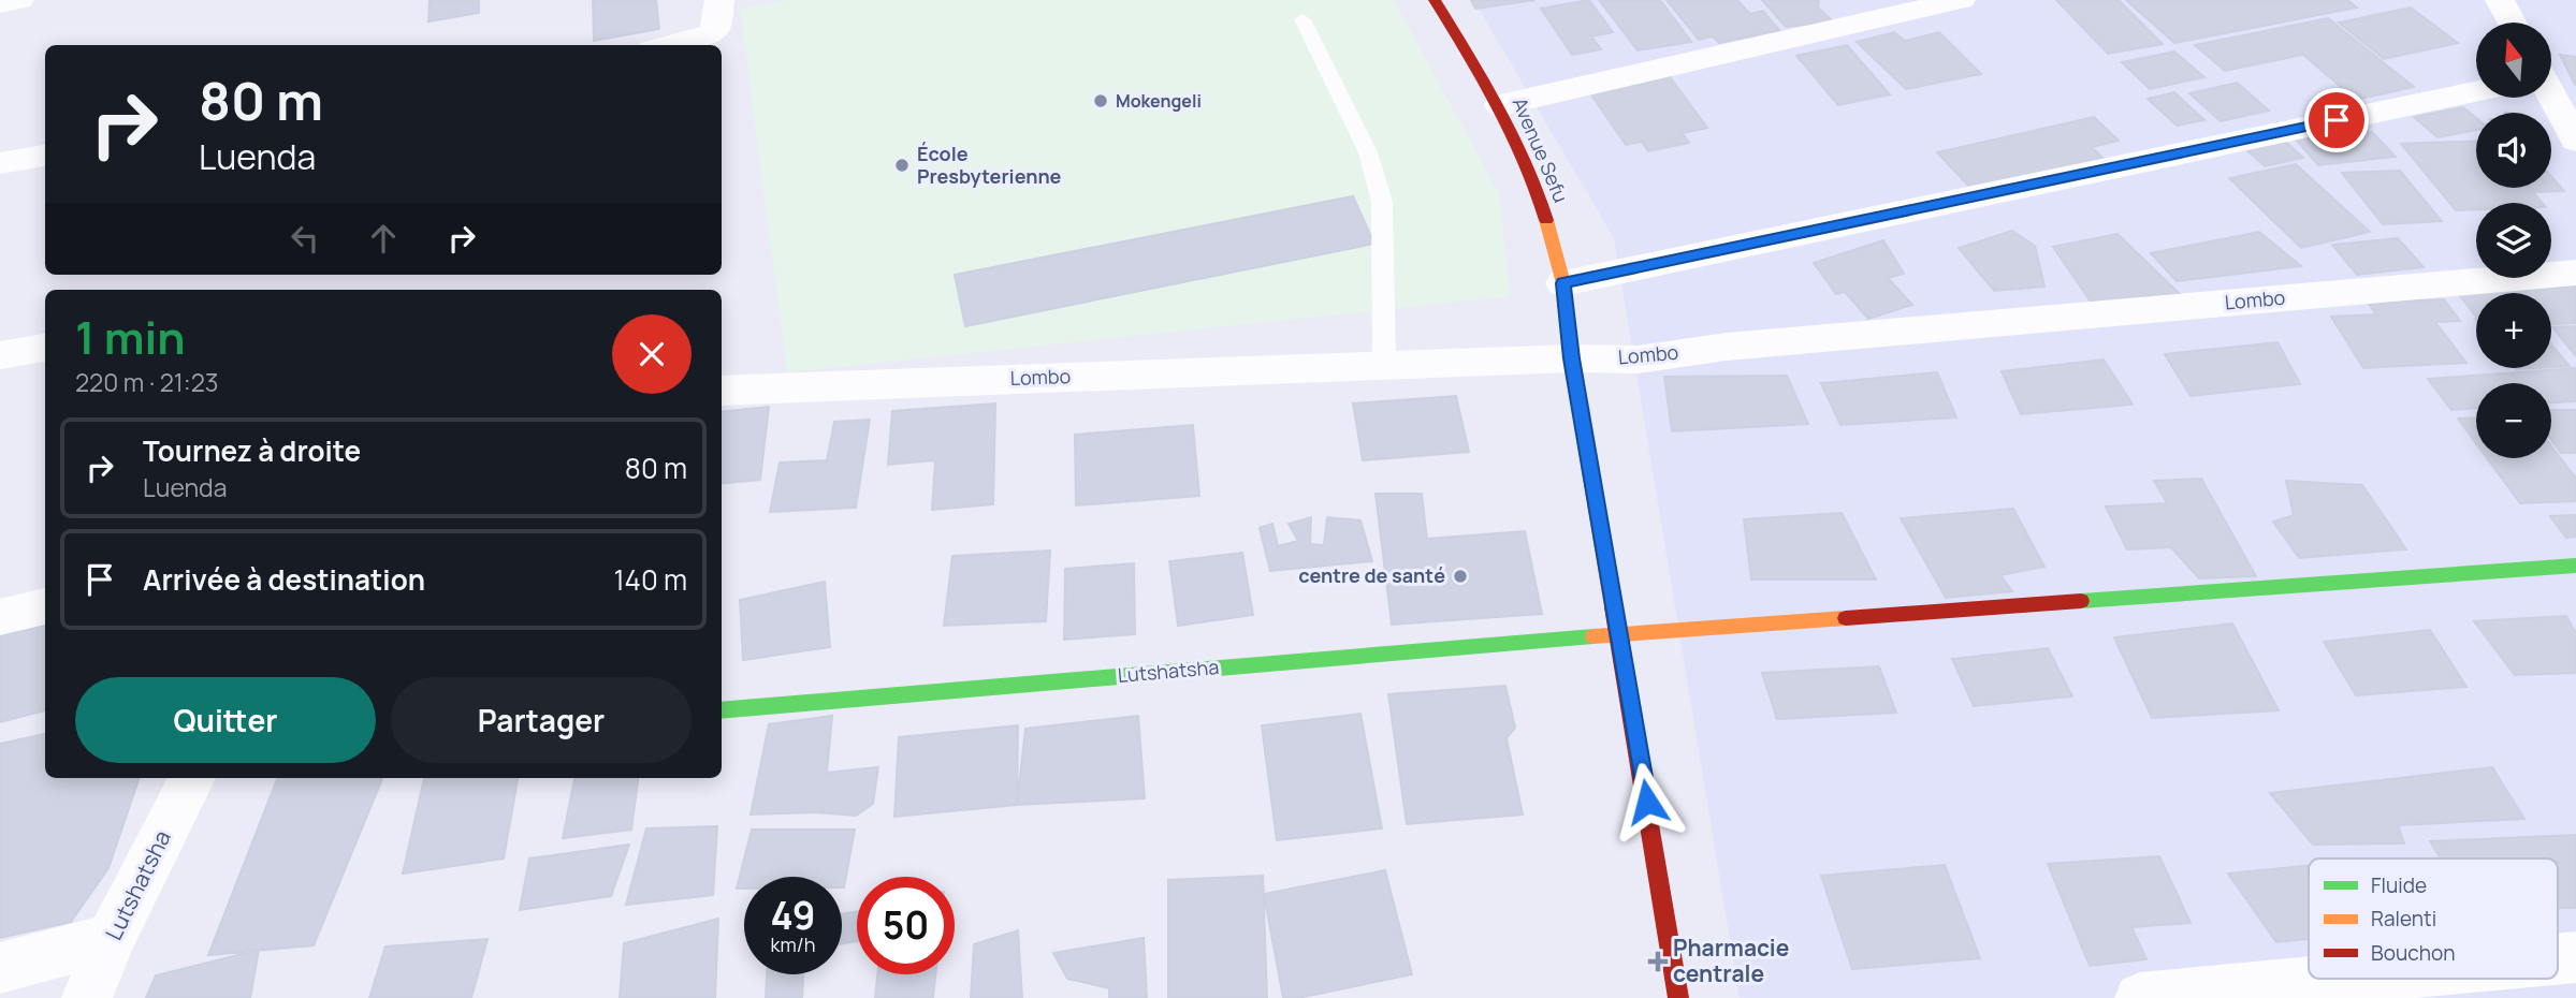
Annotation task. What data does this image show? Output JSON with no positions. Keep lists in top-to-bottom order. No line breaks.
{"streets":{"street":["Avenue Sefu","Lombo","Lutshatsha"]},"crossings":[["Avenue Sefu","Lombo"],["Avenue Sefu","Lutshatsha"]],"places":{"other":["Mokengeli","École Presbyterienne","centre de santé"],"health":["Pharmacie centrale"]},"legend":["Fluide","Ralenti","Bouchon"],"north":"top","page":{"map_buttons":["+","−"],"turn":["80 m","Luenda"],"heading":["1 min","220 m · 21:23"],"list":[{"name":"Tournez à droite","note":"Luenda","value":"80 m"},{"name":"Arrivée à destination","value":"140 m"}],"buttons":["Quitter","Partager"],"speed":"49 km/h","limit":"50"}}
